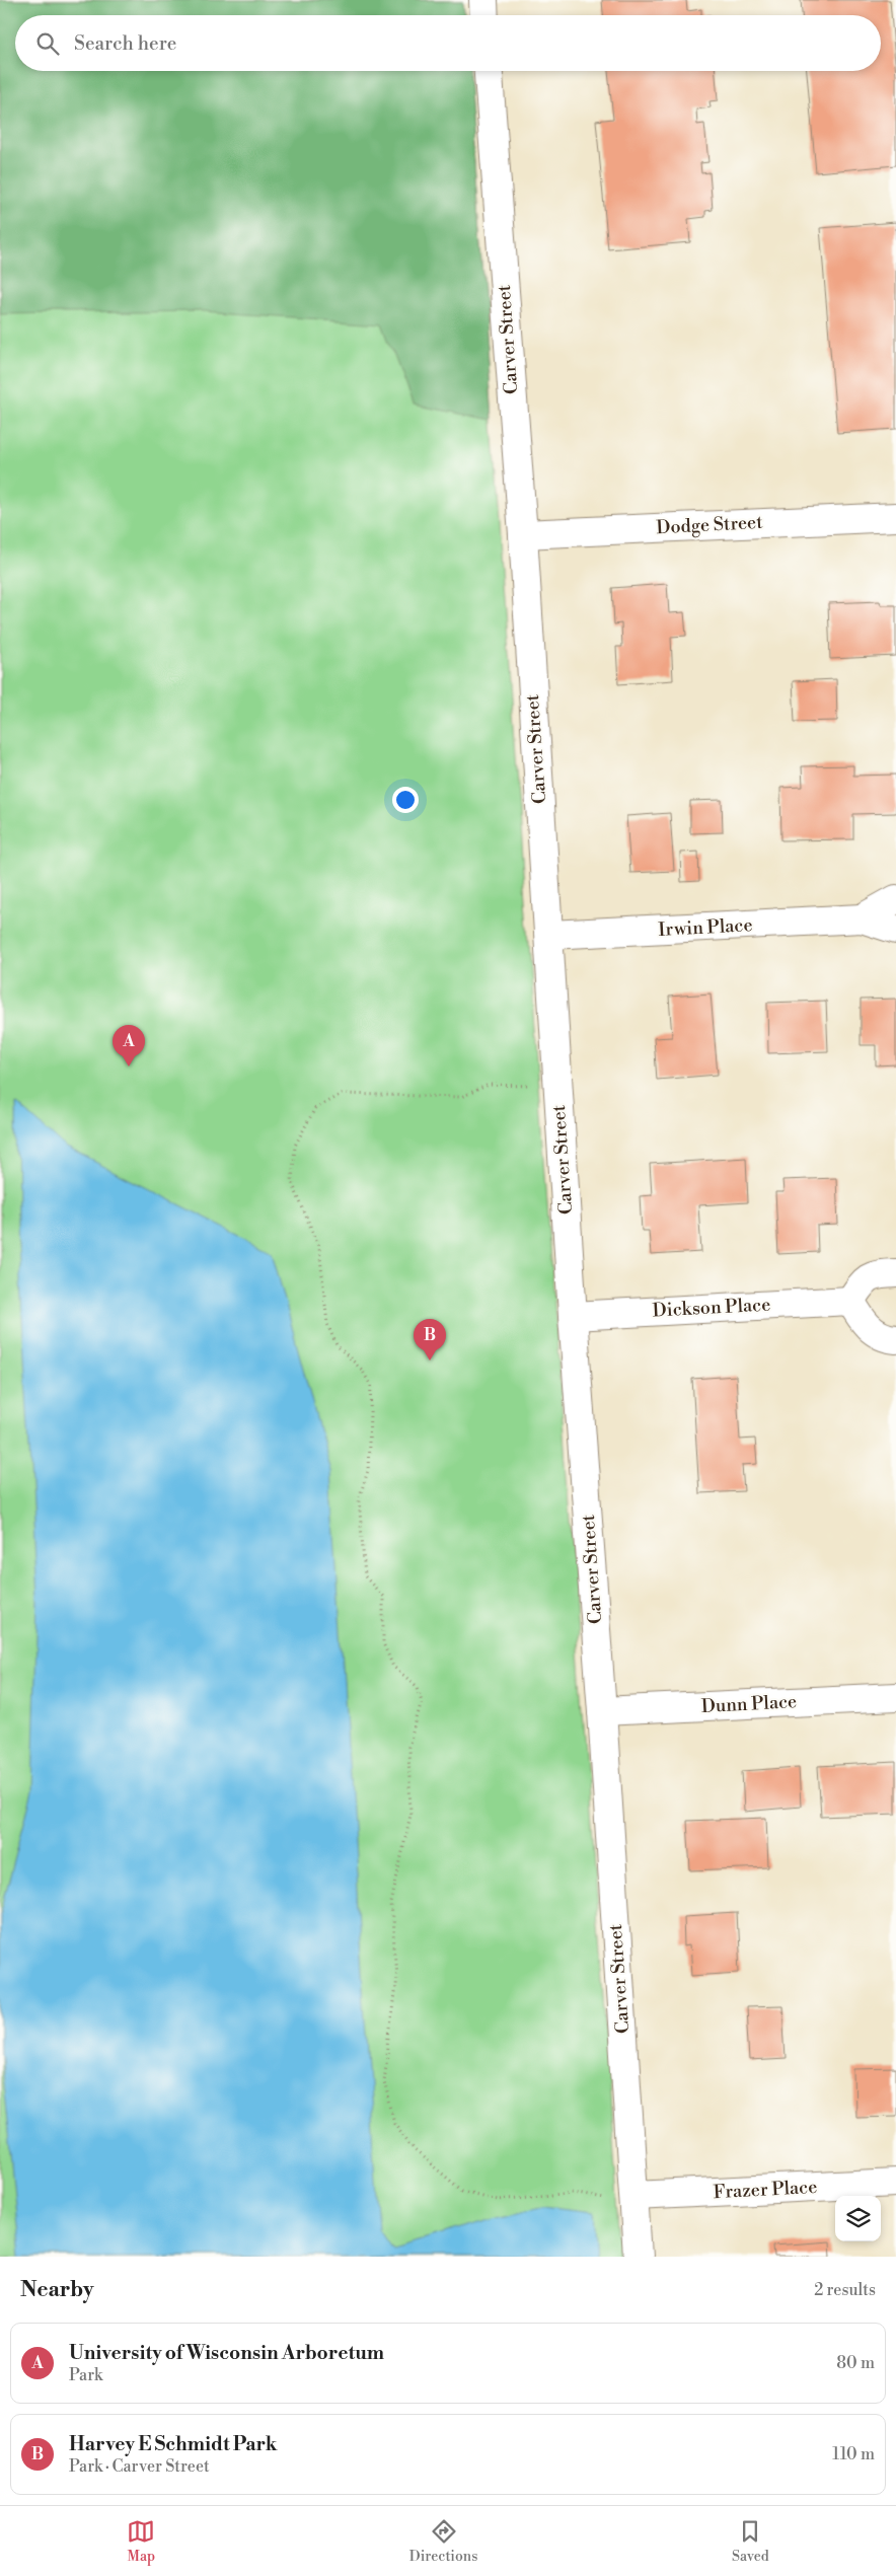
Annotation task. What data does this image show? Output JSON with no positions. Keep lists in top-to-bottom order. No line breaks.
{"streets":{"street":["Carver Street","Dodge Street","Irwin Place","Dickson Place","Dunn Place","Frazer Place"]},"crossings":[["Carver Street","Dodge Street"],["Carver Street","Irwin Place"],["Carver Street","Dickson Place"],["Carver Street","Dunn Place"],["Carver Street","Frazer Place"]],"page":{"search":"Search here","pins":["A","B"],"heading":["Nearby","2 results"],"list":[{"mark":"A","name":"University of Wisconsin Arboretum","note":"Park","value":"80 m"},{"mark":"B","name":"Harvey E Schmidt Park","note":"Park · Carver Street","value":"110 m"}],"nav":["Map","Directions","Saved"]}}
